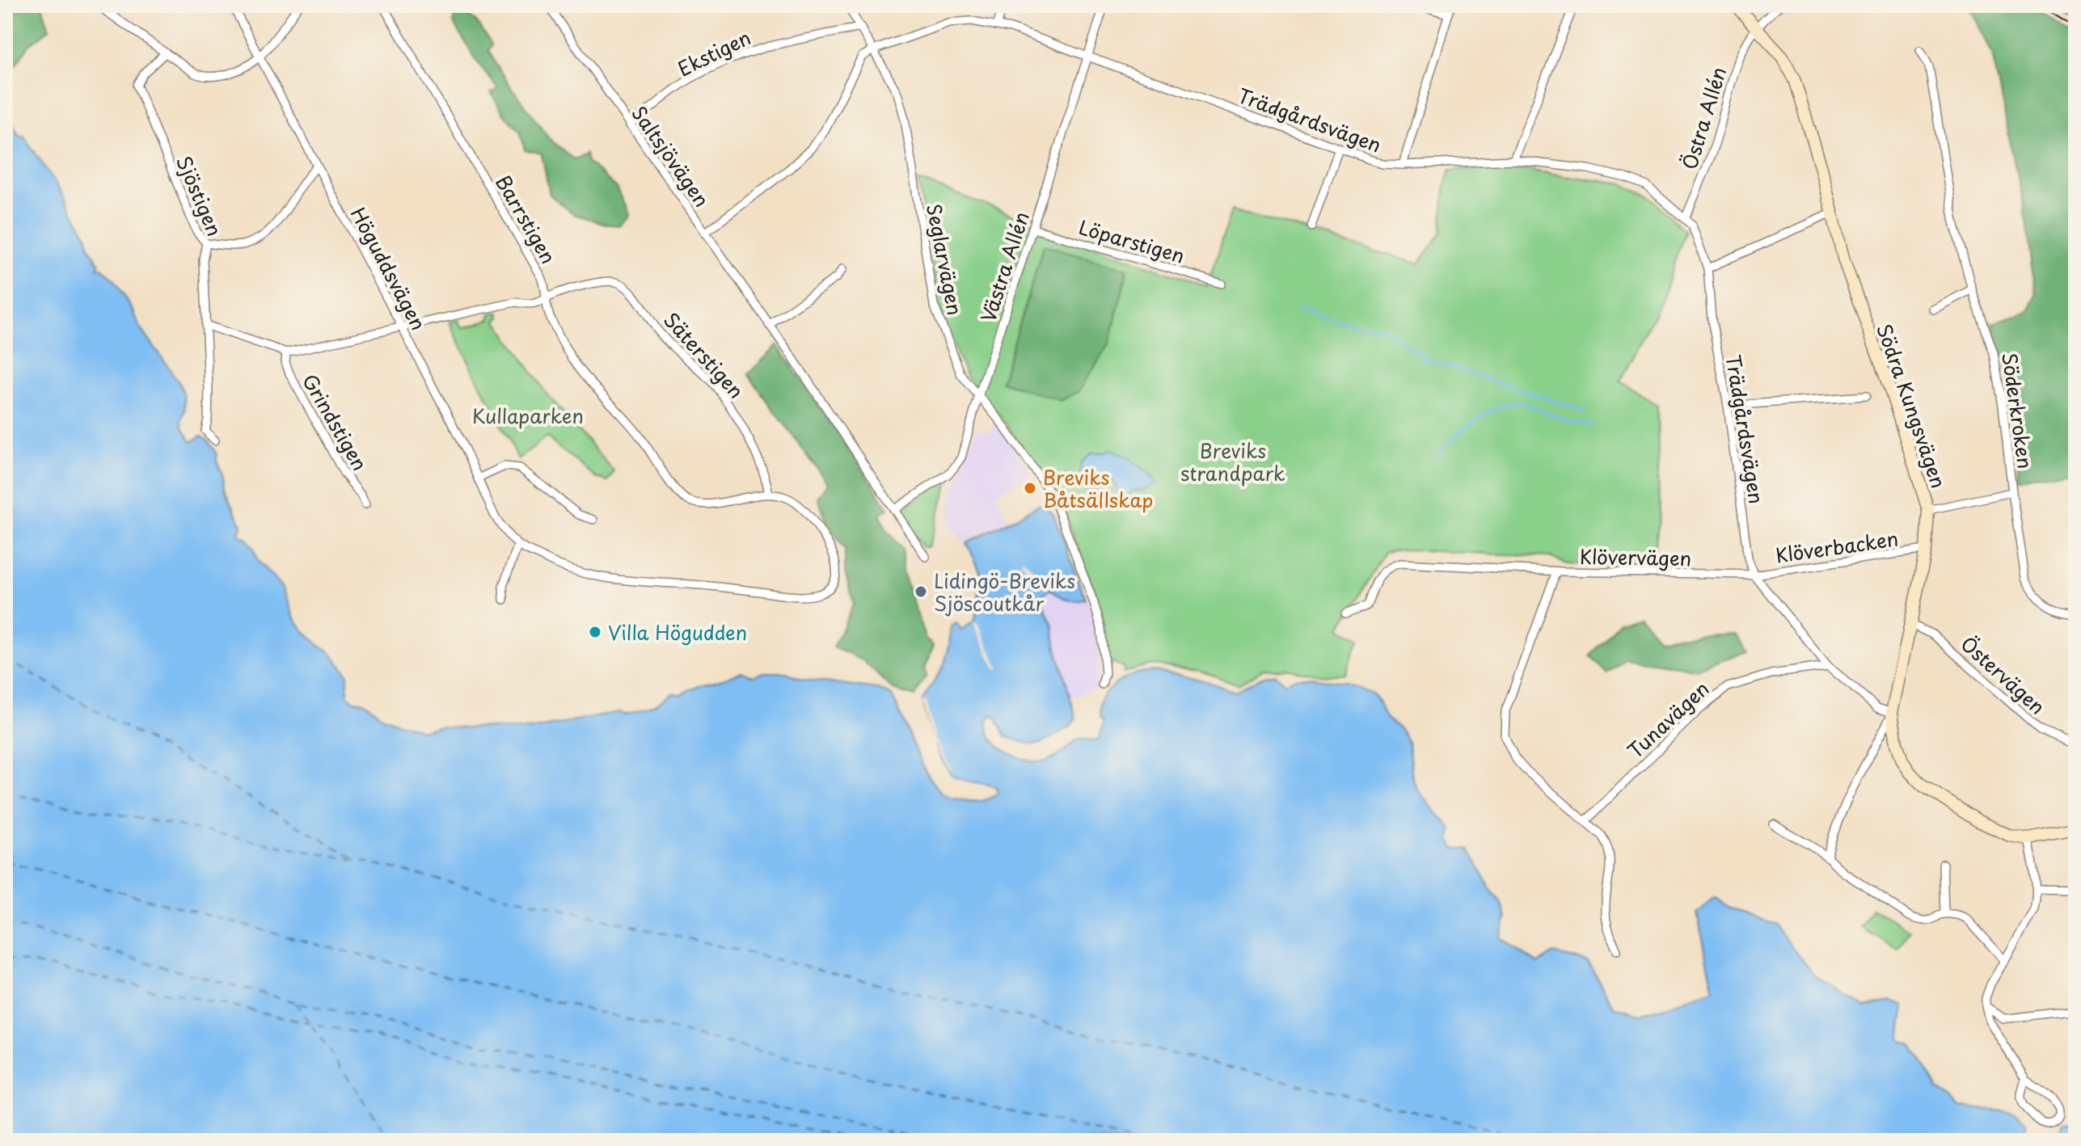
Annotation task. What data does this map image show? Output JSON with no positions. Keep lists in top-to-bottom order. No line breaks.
{"streets":{"street":["Ekstigen","Östra Allén","Trädgårdsvägen","Saltsjövägen","Sjöstigen","Barrstigen","Löparstigen","Seglarvägen","Västra Allén","Höguddsvägen","Säterstigen","Södra Kungsvägen","Söderkroken","Grindstigen","Klöverbacken","Klövervägen","Östervägen","Tunavägen"]},"crossings":[["Ekstigen","Saltsjövägen"],["Ekstigen","Seglarvägen"],["Östra Allén","Trädgårdsvägen"],["Östra Allén","Södra Kungsvägen"],["Trädgårdsvägen","Seglarvägen"],["Trädgårdsvägen","Västra Allén"],["Trädgårdsvägen","Klöverbacken"],["Trädgårdsvägen","Klövervägen"],["Saltsjövägen","Västra Allén"],["Barrstigen","Höguddsvägen"],["Barrstigen","Säterstigen"],["Löparstigen","Västra Allén"],["Seglarvägen","Västra Allén"],["Höguddsvägen","Säterstigen"],["Södra Kungsvägen","Söderkroken"],["Södra Kungsvägen","Klöverbacken"],["Södra Kungsvägen","Östervägen"],["Klöverbacken","Klövervägen"]],"parks":["Kullaparken","Breviks strandpark"],"places":["Breviks Båtsällskap","Lidingö-Breviks Sjöscoutkår","Villa Högudden"]}
